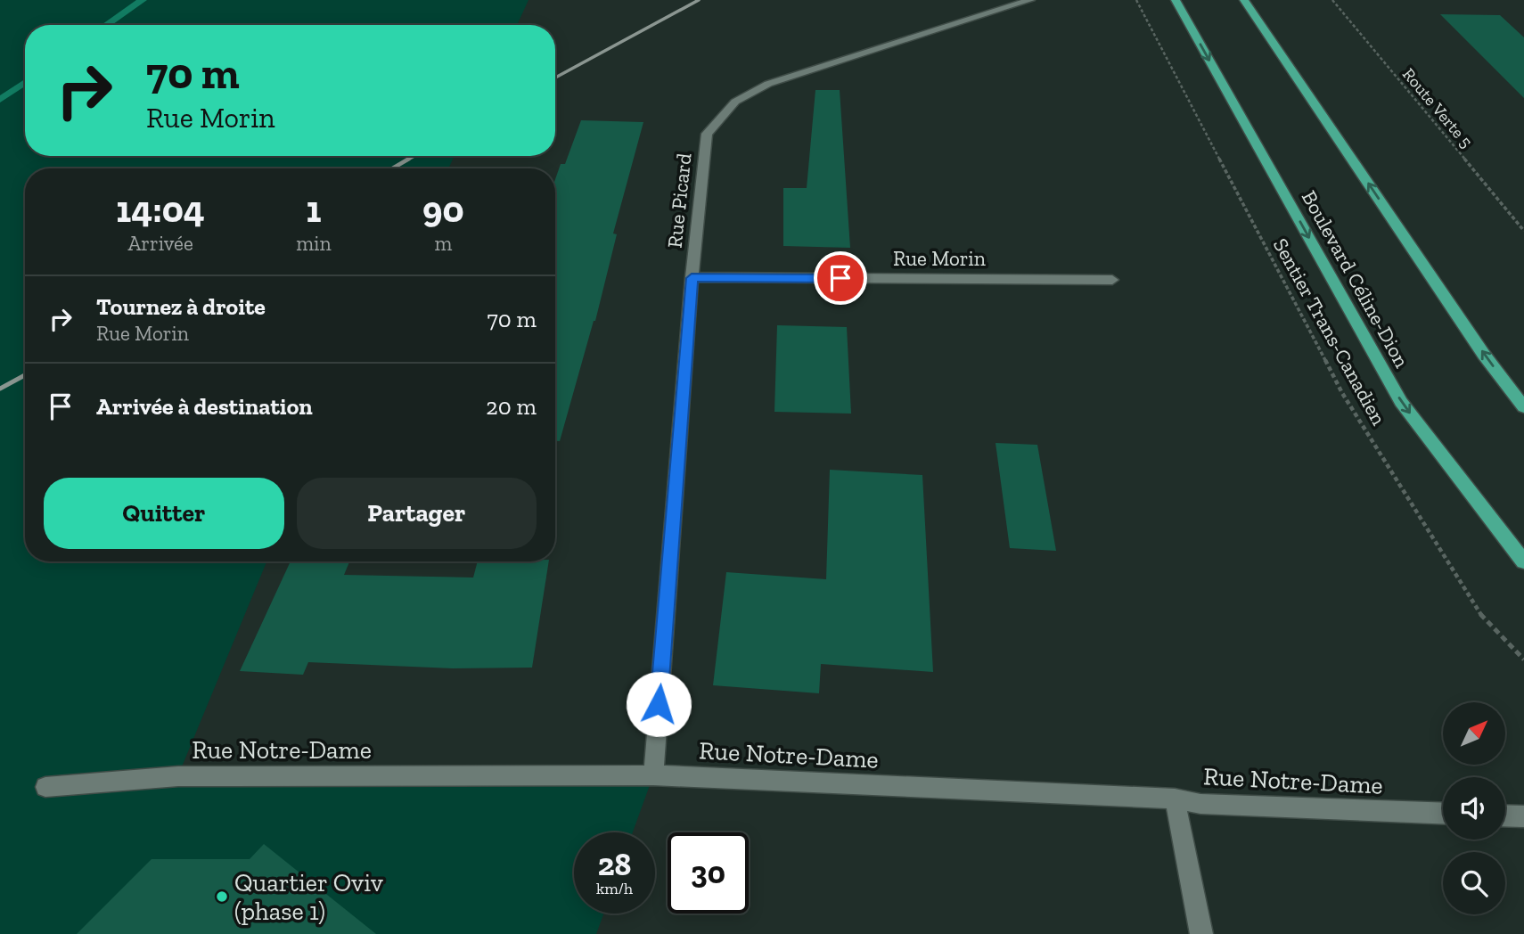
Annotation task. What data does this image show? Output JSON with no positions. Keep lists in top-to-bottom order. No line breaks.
{"streets":{"main road":["Boulevard Céline-Dion"],"street":["Rue Picard","Rue Morin","Rue Notre-Dame"],"path":["Route Verte 5","Sentier Trans-Canadien"]},"crossings":[["Rue Picard","Rue Morin"],["Rue Picard","Rue Notre-Dame"]],"places":["Quartier Oviv (phase 1)"],"north":"top right","page":{"turn":["70 m","Rue Morin"],"eta":["14:04","Arrivée","1","min","90","m"],"list":[{"name":"Tournez à droite","note":"Rue Morin","value":"70 m"},{"name":"Arrivée à destination","value":"20 m"}],"buttons":["Quitter","Partager"],"speed":"28 km/h","limit":"30"}}
